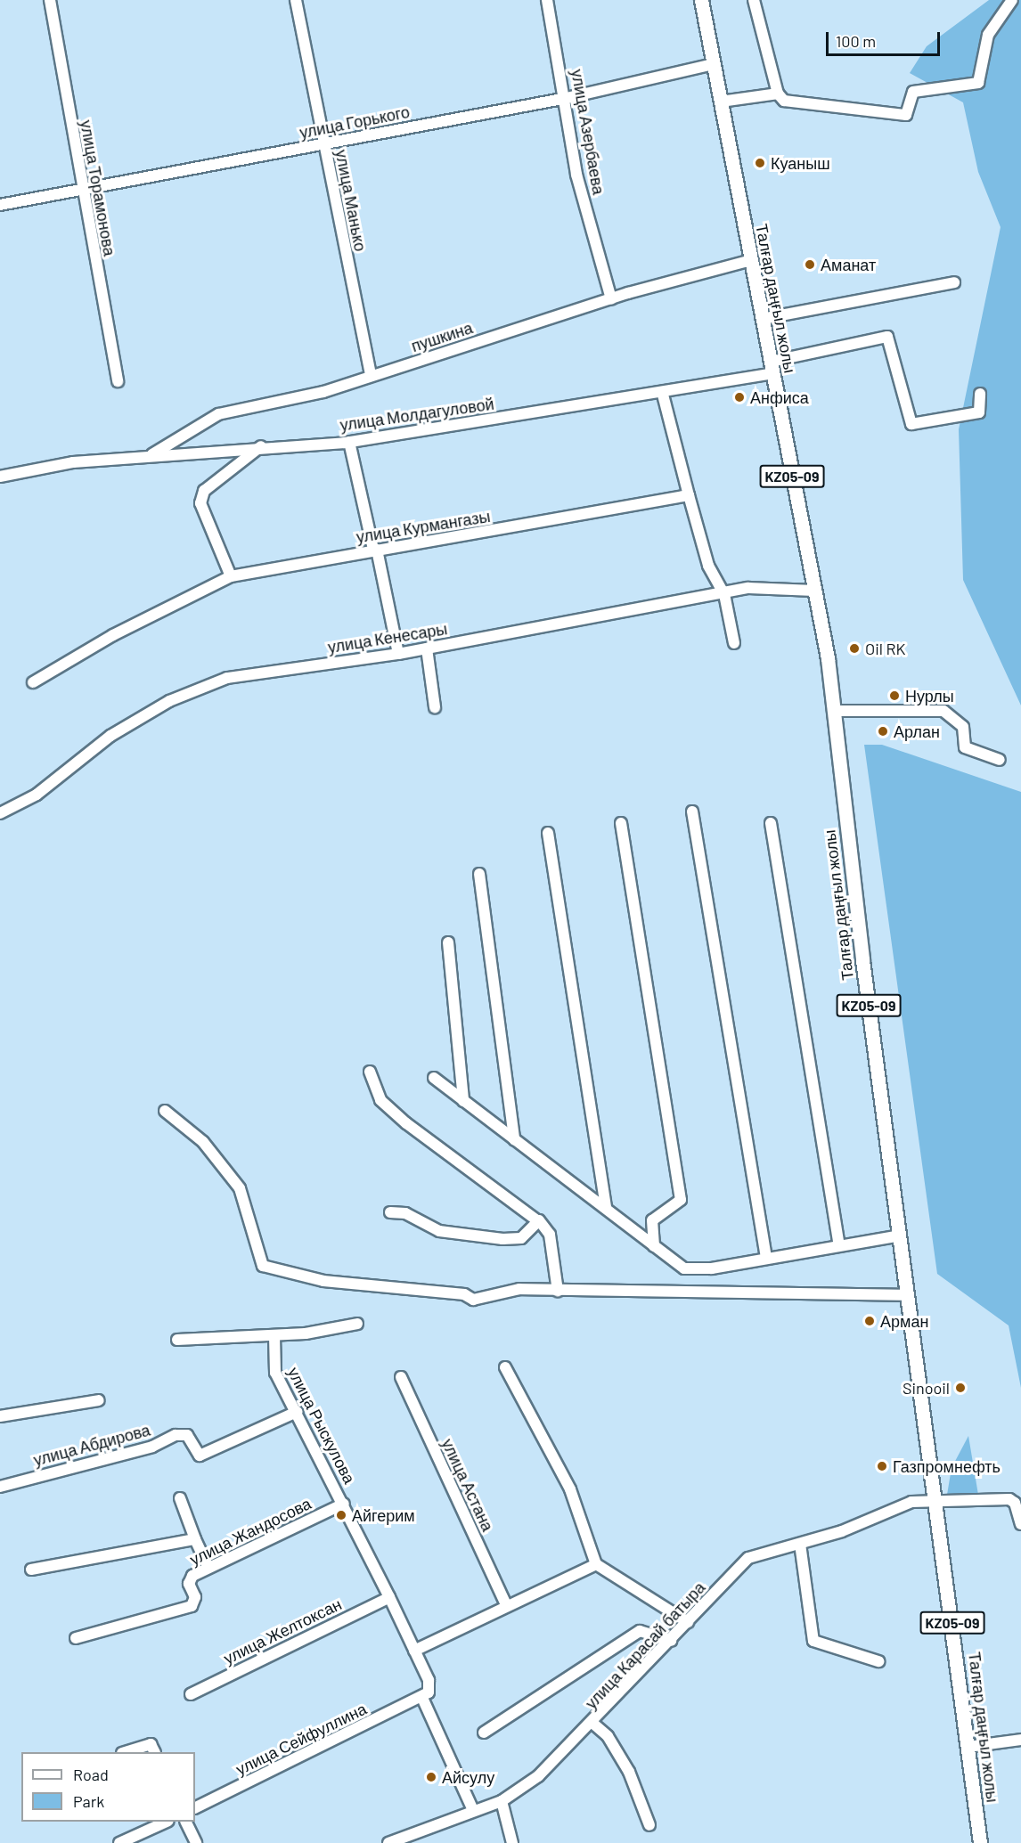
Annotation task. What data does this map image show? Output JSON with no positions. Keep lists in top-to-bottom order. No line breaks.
{"streets":{"main road":["Талғар даңғыл жолы","KZ05-09"],"street":["улица Горького","улица Азербаева","улица Торамонова","улица Манько","пушкина","улица Молдагуловой","улица Курмангазы","улица Кенесары","улица Рыскулова","улица Абдирова","улица Астана","улица Жандосова","улица Желтоксан","улица Карасай батыра","улица Сейфуллина"]},"crossings":[["улица Горького","улица Азербаева"],["улица Горького","улица Торамонова"],["улица Горького","улица Манько"],["улица Горького","Талғар даңғыл жолы"],["улица Азербаева","пушкина"],["улица Манько","пушкина"],["Талғар даңғыл жолы","пушкина"],["Талғар даңғыл жолы","улица Молдагуловой"],["Талғар даңғыл жолы","улица Кенесары"],["Талғар даңғыл жолы","улица Карасай батыра"],["пушкина","улица Молдагуловой"],["улица Рыскулова","улица Абдирова"],["улица Рыскулова","улица Жандосова"],["улица Рыскулова","улица Желтоксан"],["улица Рыскулова","улица Сейфуллина"]],"places":["Куаныш","Аманат","Анфиса","Oil RK","Нурлы","Арлан","Арман","Sinooil","Газпромнефть","Айгерим","Айсулу"],"legend":["Road","Park"],"scale_bar":"100 m"}
